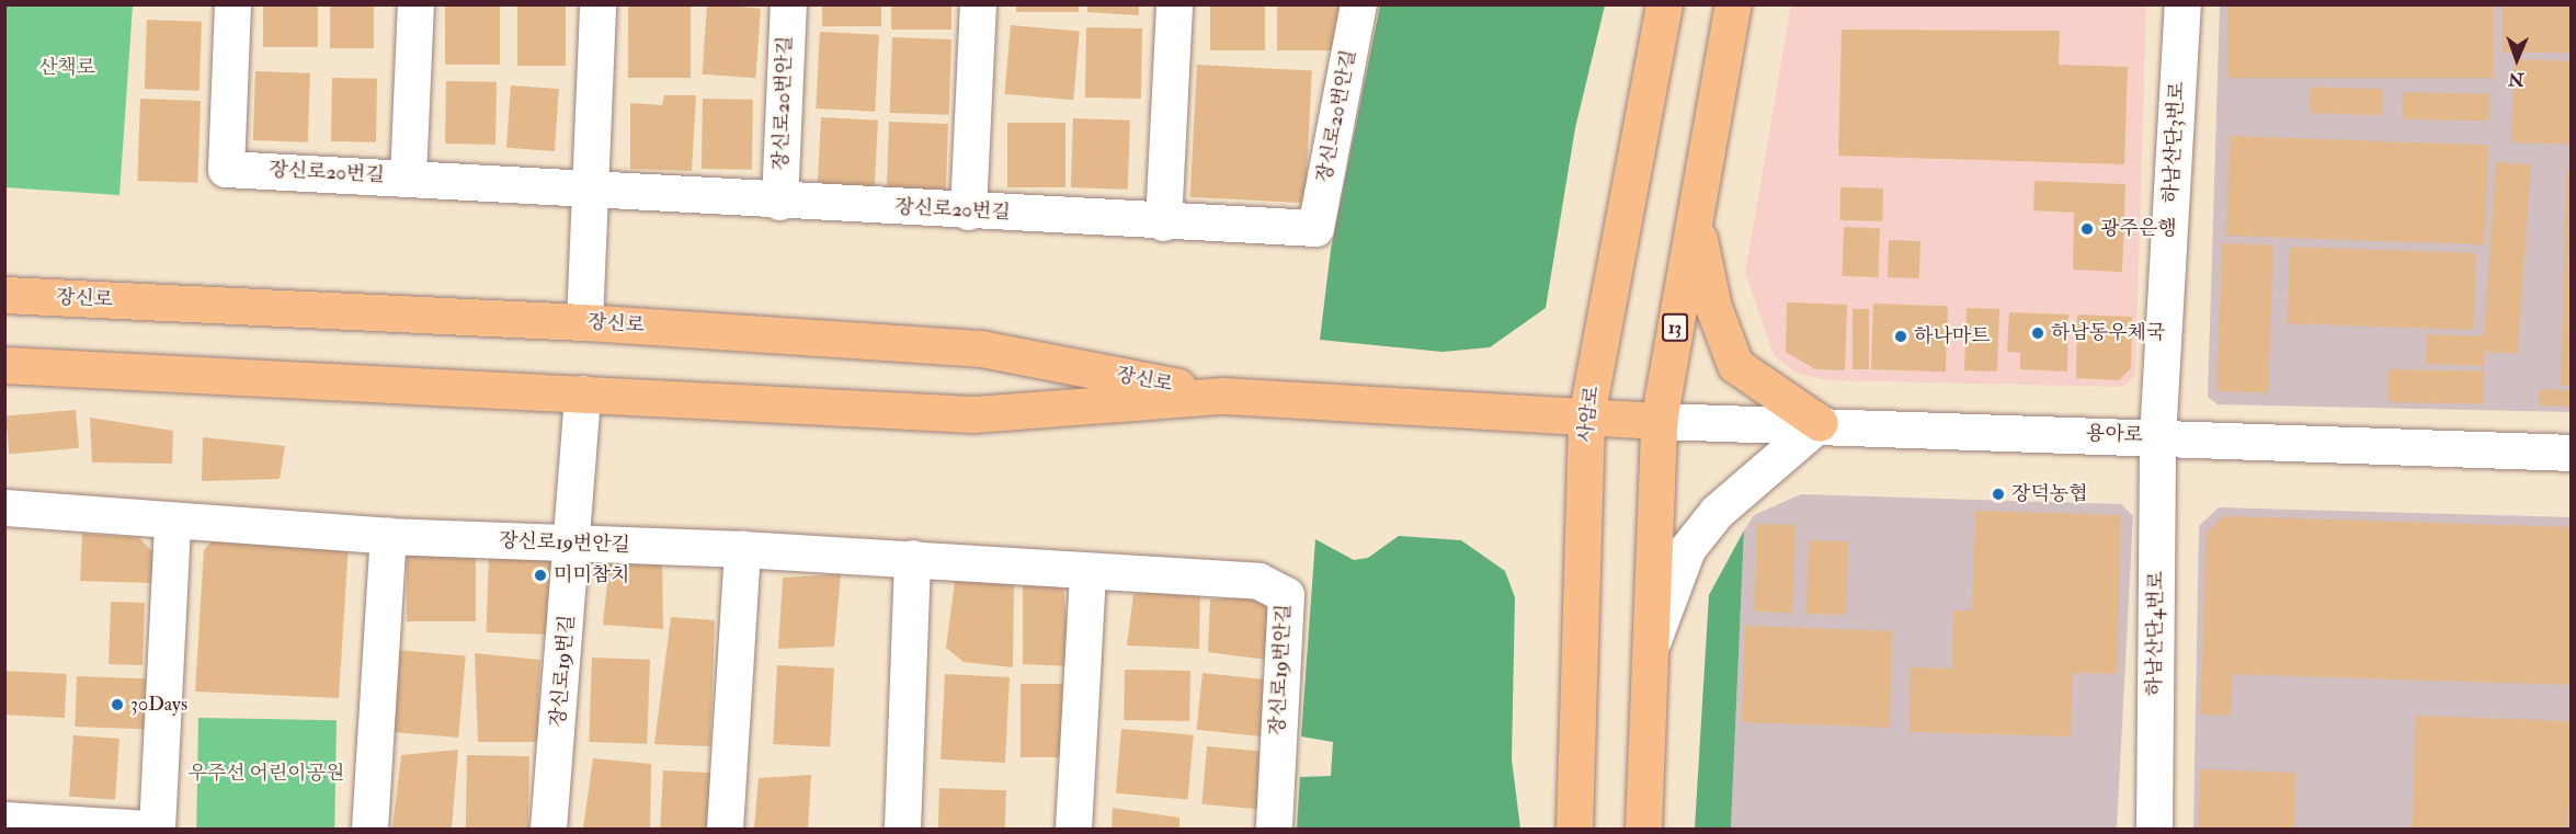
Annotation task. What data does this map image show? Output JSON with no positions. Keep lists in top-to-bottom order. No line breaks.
{"streets":{"main road":["장신로","13","사암로"],"street":["장신로20번안길","하남산단3번로","장신로20번길","용아로","장신로19번안길","하남산단4번로","장신로19번길"]},"crossings":[["장신로20번안길","장신로20번길"],["하남산단3번로","용아로"],["하남산단3번로","하남산단4번로"],["장신로","13"],["장신로","사암로"],["장신로","용아로"],["장신로","장신로19번길"],["13","용아로"],["용아로","하남산단4번로"],["장신로19번안길","장신로19번길"]],"parks":["산책로","우주선 어린이공원"],"places":["광주은행","하남동우체국","하나마트","장덕농협","미미참치","30Days"],"north":"bottom"}
